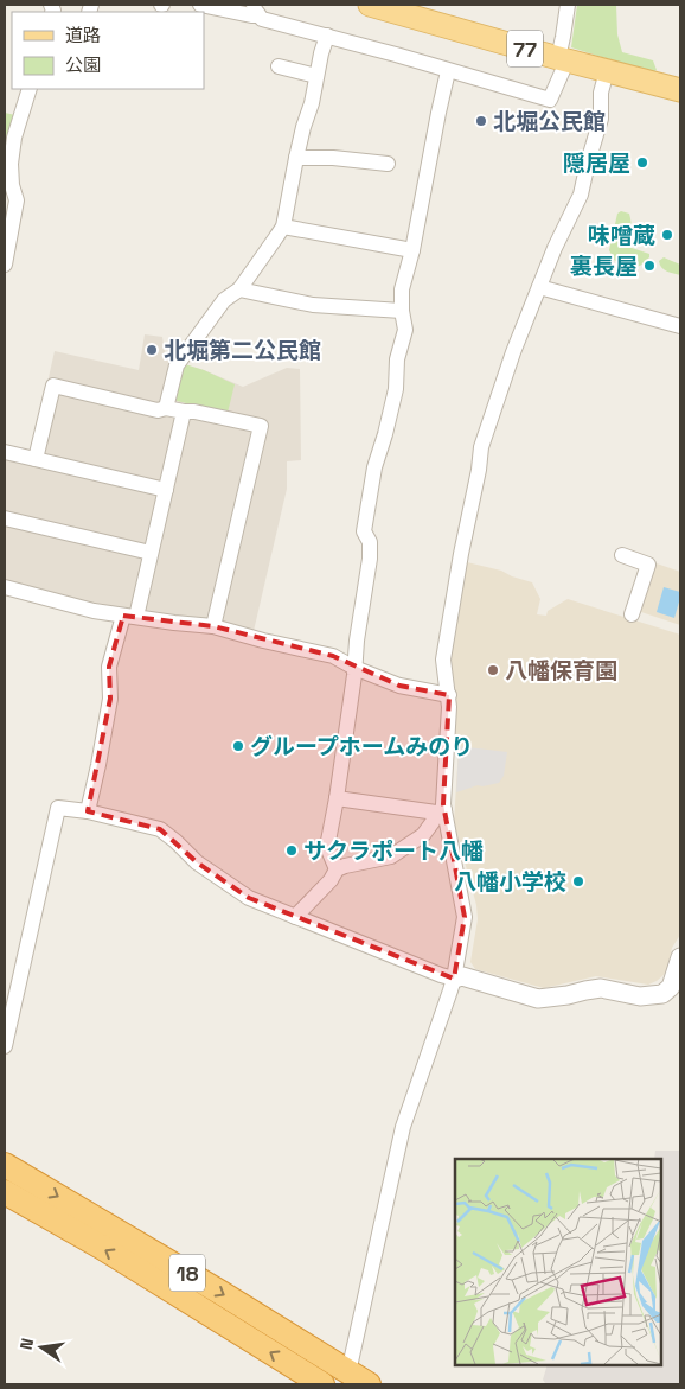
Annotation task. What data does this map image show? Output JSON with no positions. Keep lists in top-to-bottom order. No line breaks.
{"streets":{"highway":["18"],"main road":["77"]},"places":["北堀公民館","隠居屋","味噌蔵","裏長屋","北堀第二公民館","八幡保育園","グループホームみのり","サクラポート八幡","八幡小学校"],"legend":["道路","公園"],"north":"left"}
